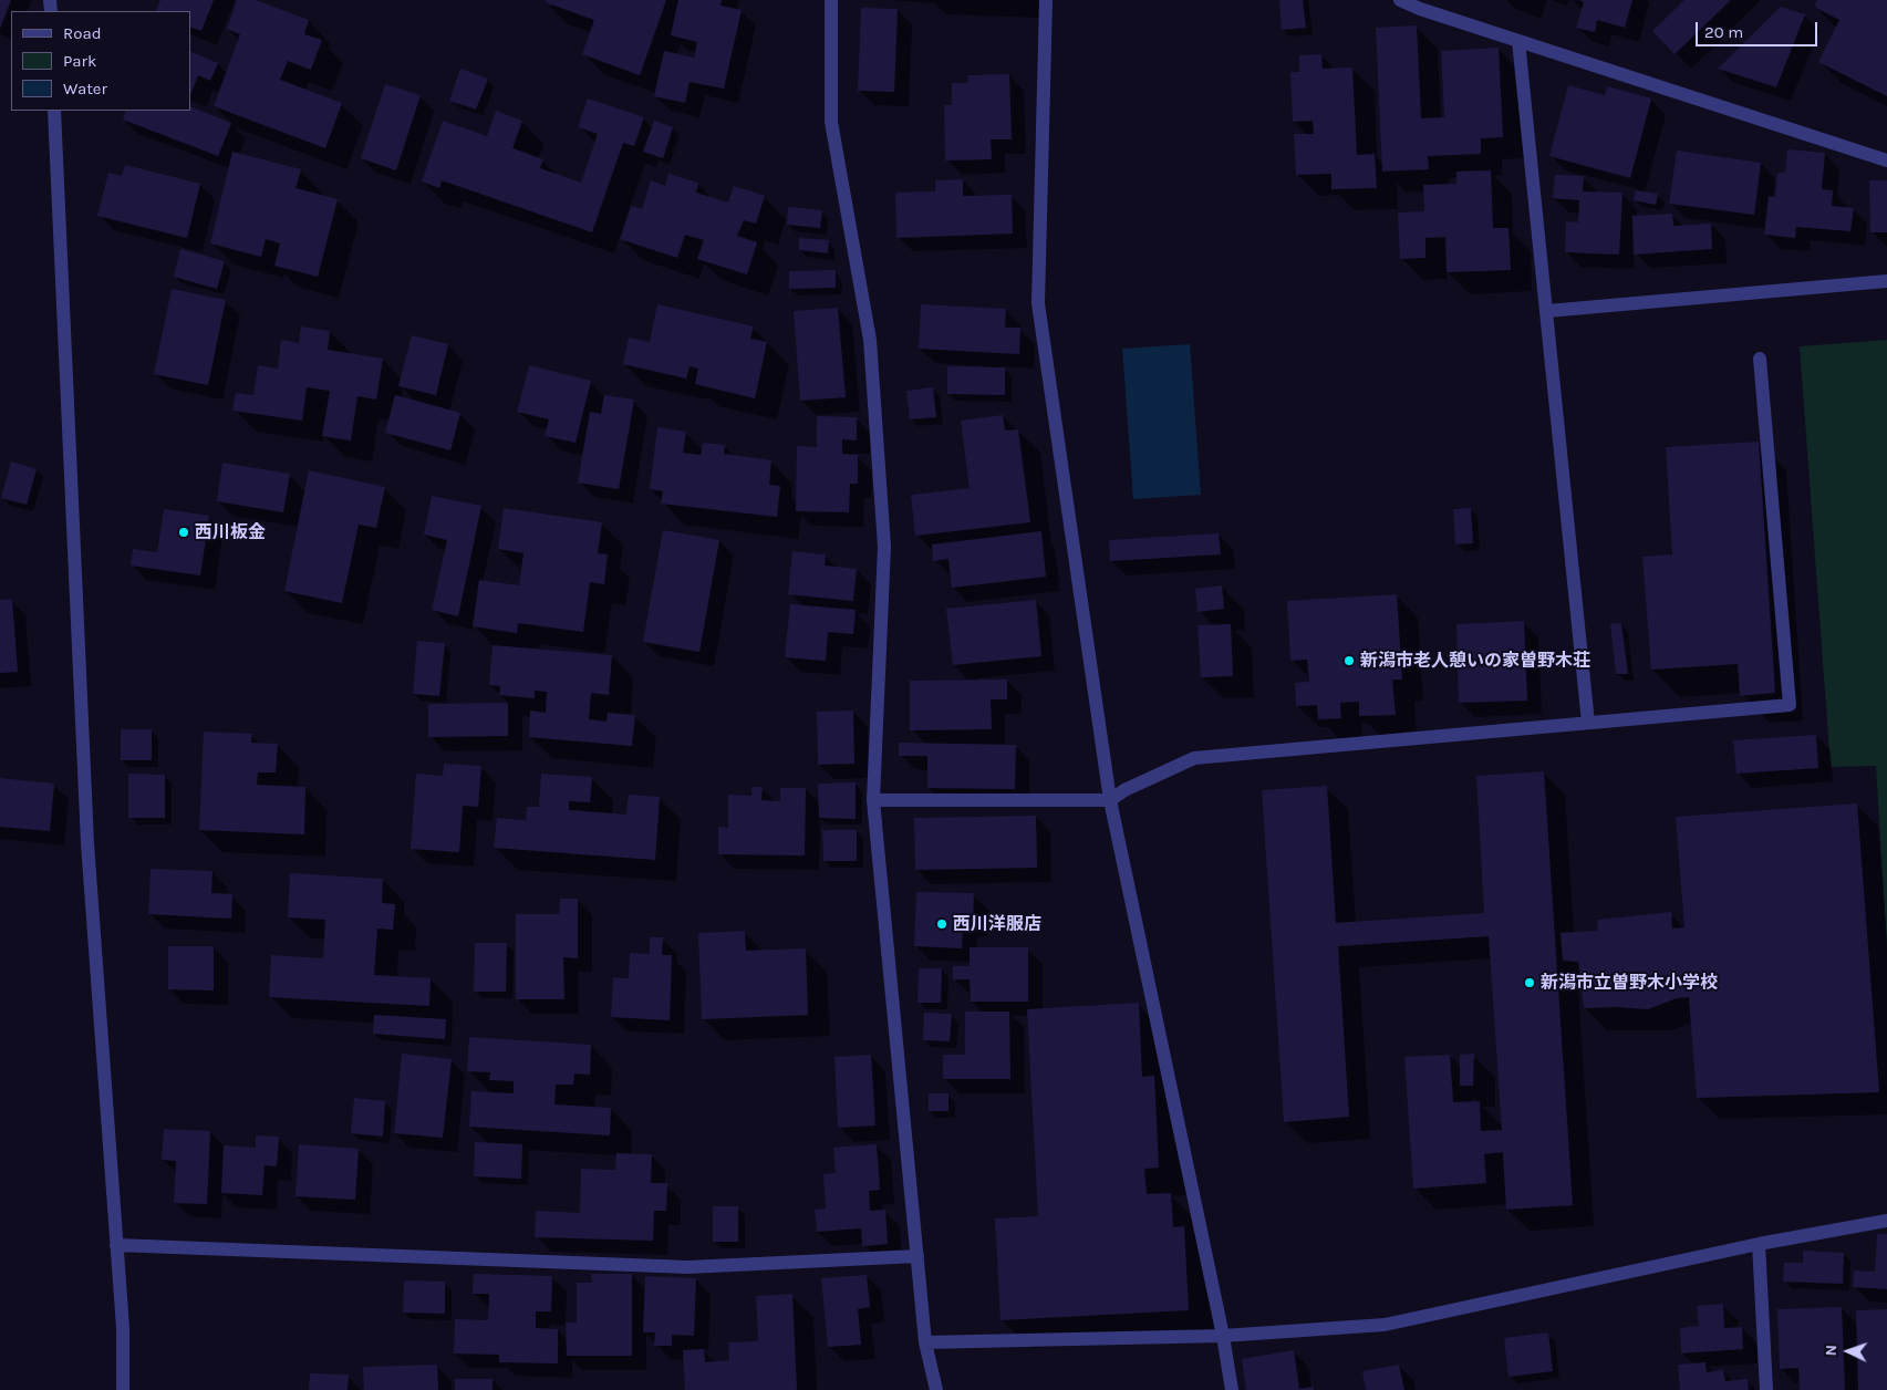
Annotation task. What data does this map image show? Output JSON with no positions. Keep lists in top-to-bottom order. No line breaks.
{"places":["西川板金","新潟市老人憩いの家曽野木荘","西川洋服店","新潟市立曽野木小学校"],"legend":["Road","Park","Water"],"scale_bar":"20 m","north":"left"}
